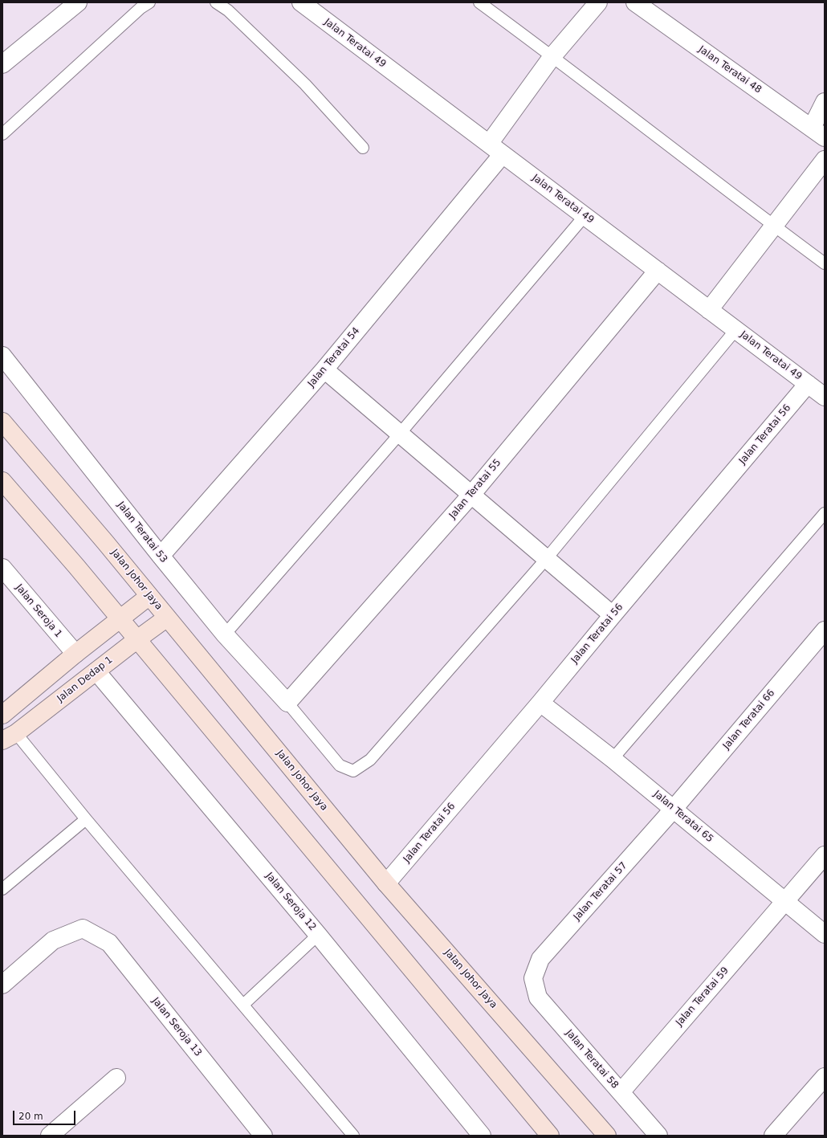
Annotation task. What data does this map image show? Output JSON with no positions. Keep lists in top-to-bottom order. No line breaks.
{"streets":{"main road":["Jalan Johor Jaya","Jalan Dedap 1"],"street":["Jalan Teratai 49","Jalan Teratai 48","Jalan Teratai 54","Jalan Teratai 56","Jalan Teratai 55","Jalan Teratai 53","Jalan Seroja 1","Jalan Teratai 66","Jalan Teratai 65","Jalan Teratai 57","Jalan Seroja 12","Jalan Teratai 59","Jalan Seroja 13","Jalan Teratai 58"]},"crossings":[["Jalan Teratai 49","Jalan Teratai 54"],["Jalan Teratai 49","Jalan Teratai 56"],["Jalan Teratai 49","Jalan Teratai 55"],["Jalan Teratai 54","Jalan Teratai 53"],["Jalan Teratai 56","Jalan Johor Jaya"],["Jalan Teratai 56","Jalan Teratai 65"],["Jalan Teratai 55","Jalan Teratai 53"],["Jalan Johor Jaya","Jalan Dedap 1"],["Jalan Dedap 1","Jalan Seroja 12"],["Jalan Teratai 66","Jalan Teratai 65"],["Jalan Teratai 66","Jalan Teratai 57"],["Jalan Teratai 65","Jalan Teratai 57"],["Jalan Teratai 65","Jalan Teratai 59"],["Jalan Teratai 57","Jalan Teratai 58"],["Jalan Teratai 59","Jalan Teratai 58"]],"scale_bar":"20 m"}
